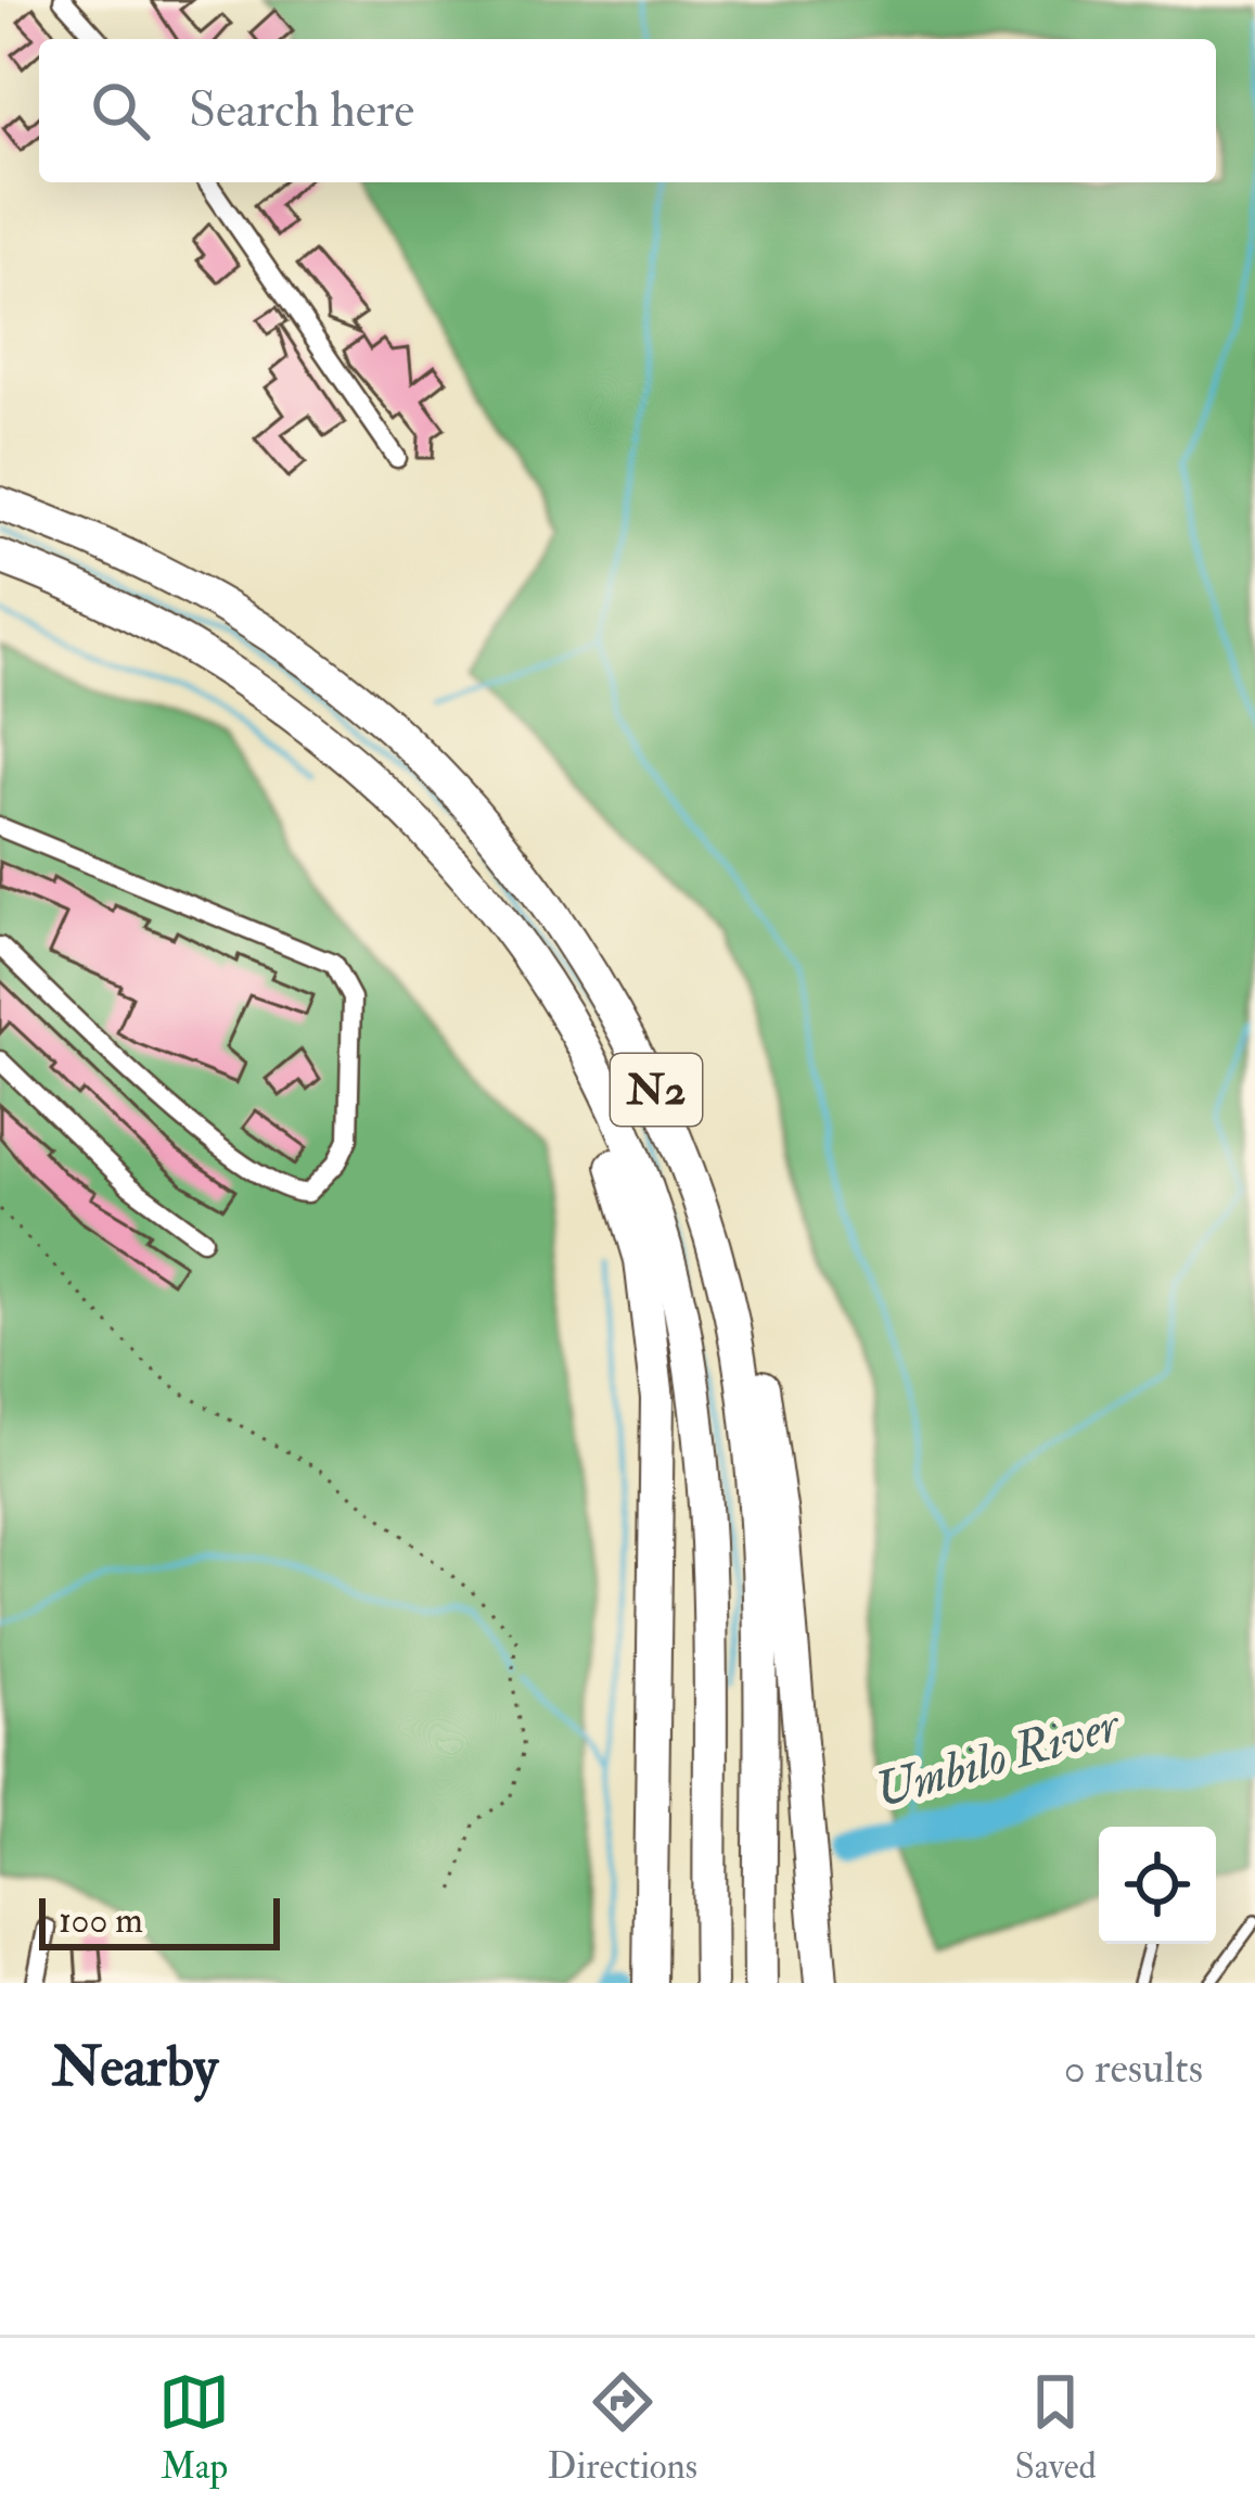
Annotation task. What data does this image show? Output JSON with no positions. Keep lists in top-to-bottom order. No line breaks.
{"streets":{"highway":["N2"]},"water":["Umbilo River"],"scale_bar":"100 m","page":{"search":"Search here","scale":"100 m","heading":["Nearby","0 results"],"nav":["Map","Directions","Saved"]}}
